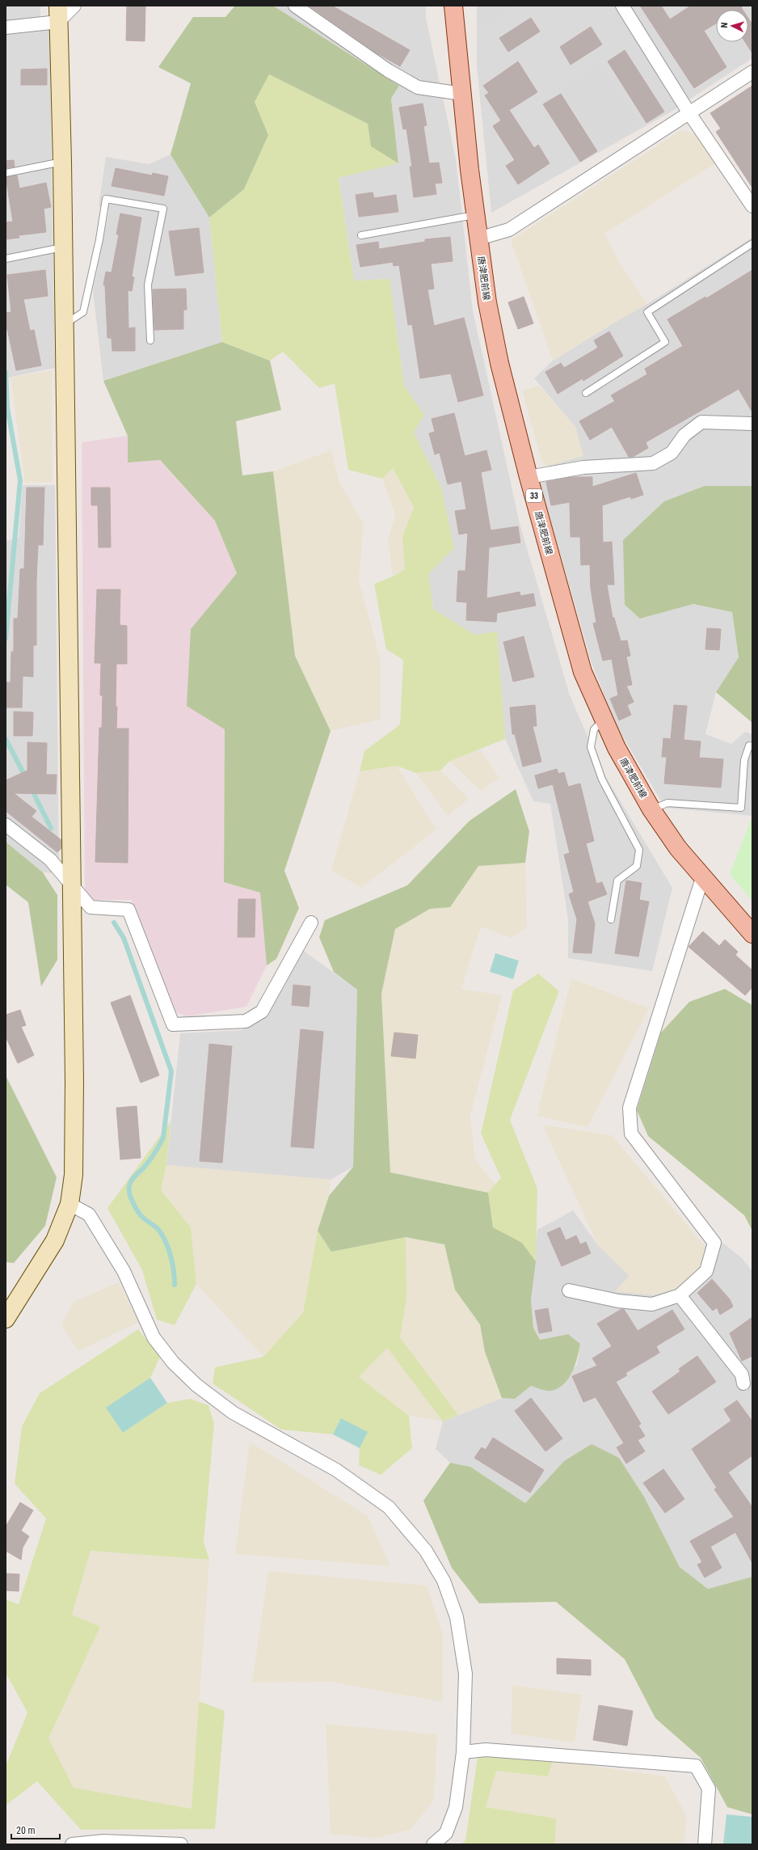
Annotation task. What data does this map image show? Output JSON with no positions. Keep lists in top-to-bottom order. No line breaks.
{"streets":{"main road":["唐津肥前線","33"]},"scale_bar":"20 m","north":"left"}
